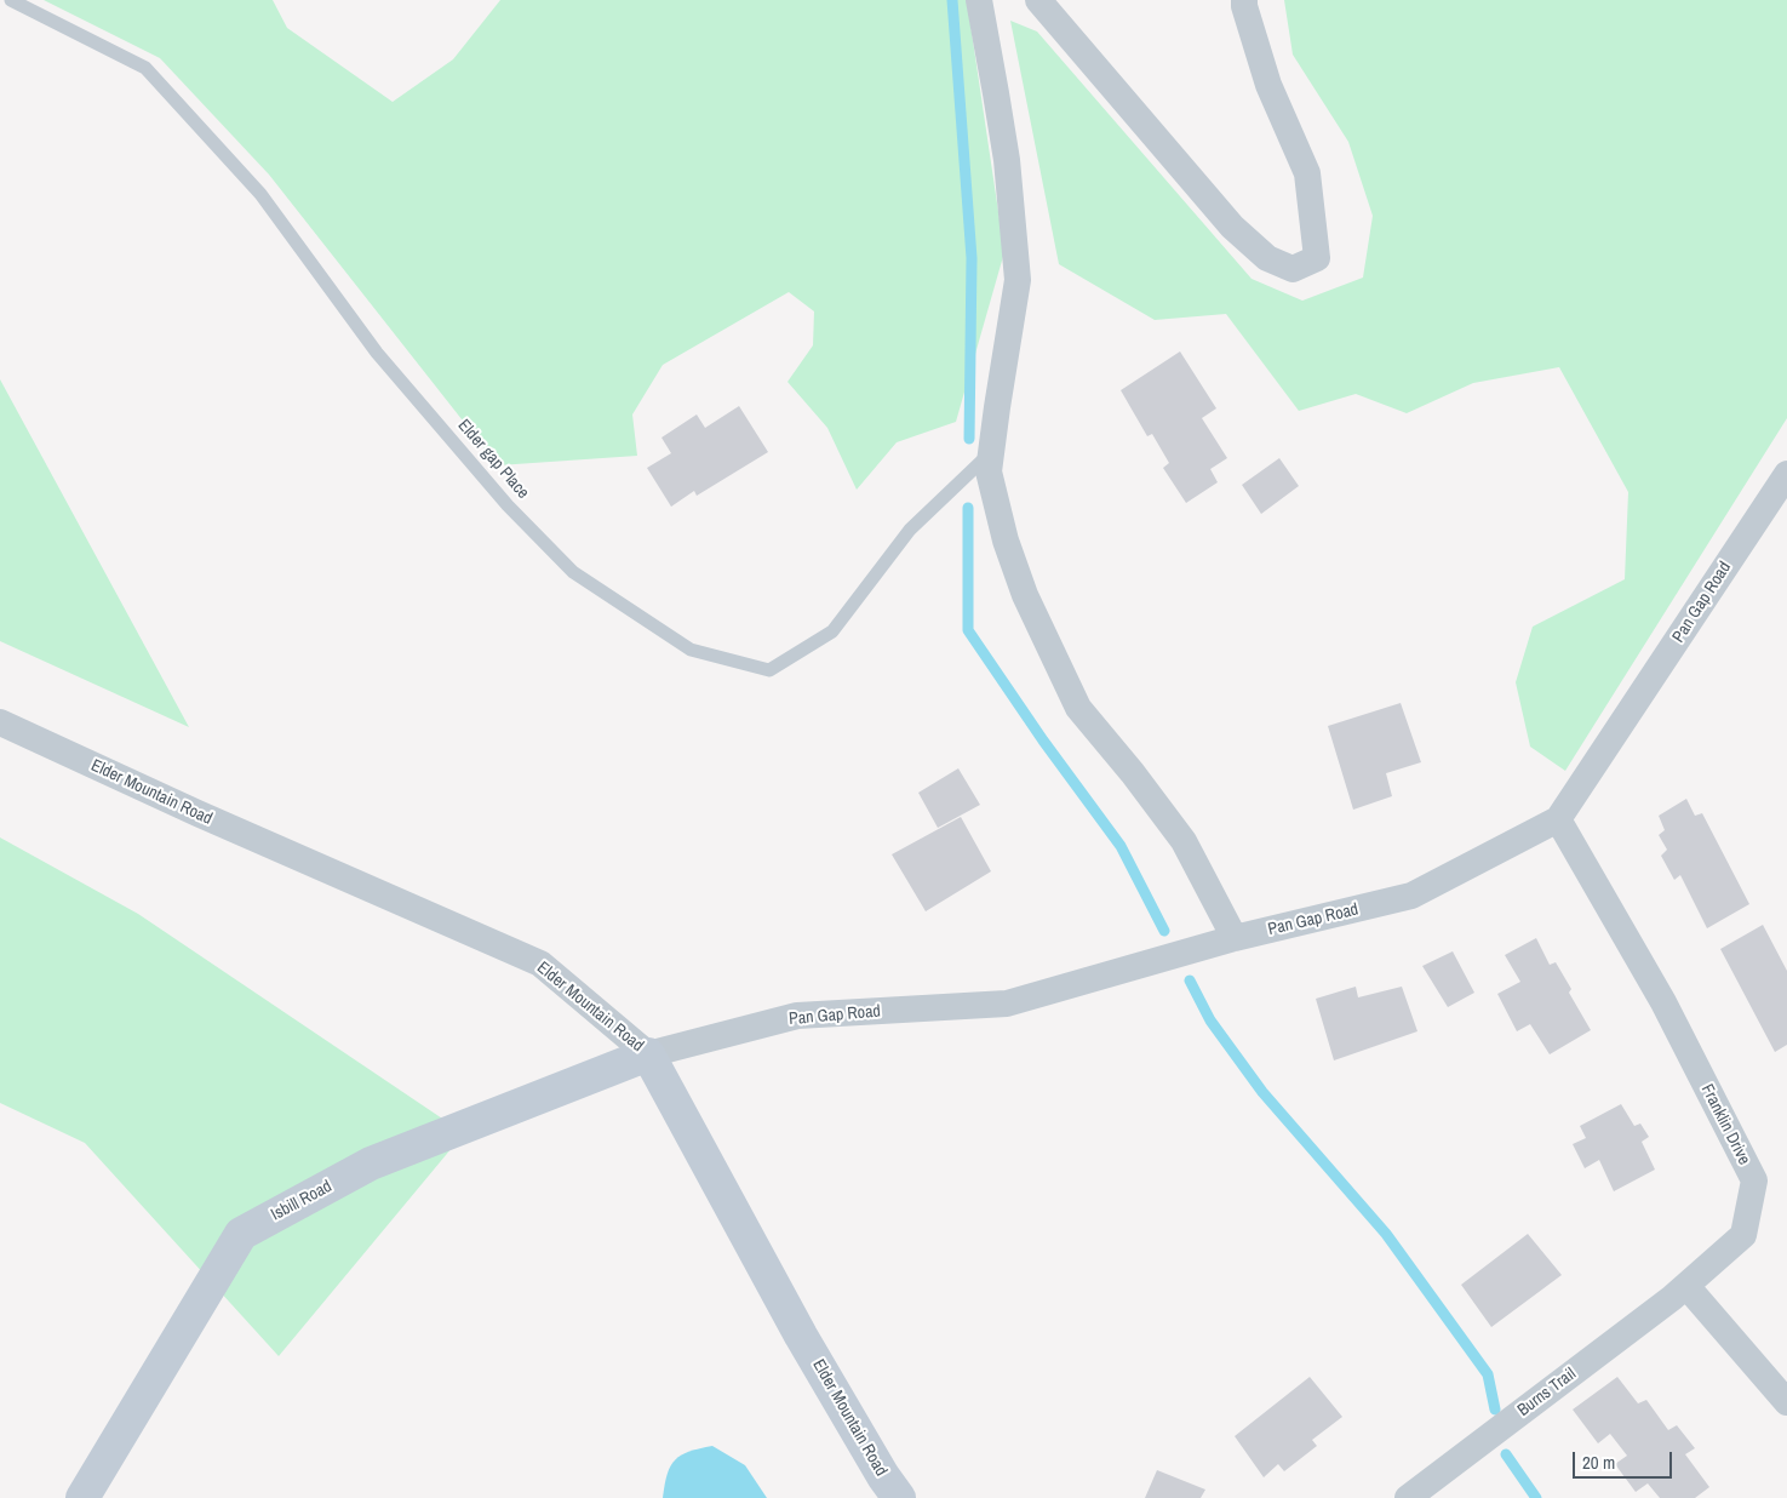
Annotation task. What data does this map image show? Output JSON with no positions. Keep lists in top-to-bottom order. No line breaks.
{"streets":{"street":["Pan Gap Road","Elder Mountain Road","Franklin Drive","Isbill Road","Burns Trail"],"lane":["Elder gap Place"]},"crossings":[["Pan Gap Road","Elder Mountain Road"],["Pan Gap Road","Franklin Drive"],["Pan Gap Road","Isbill Road"],["Elder Mountain Road","Isbill Road"],["Franklin Drive","Burns Trail"]],"scale_bar":"20 m"}
